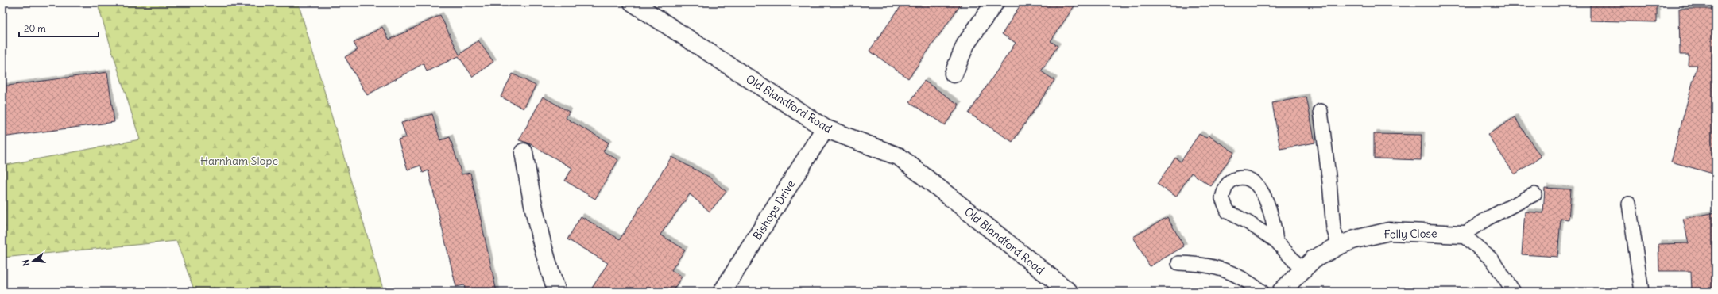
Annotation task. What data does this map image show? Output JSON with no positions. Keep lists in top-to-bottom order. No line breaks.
{"streets":{"street":["Old Blandford Road","Bishops Drive","Folly Close"]},"crossings":[["Old Blandford Road","Bishops Drive"]],"parks":["Harnham Slope"],"scale_bar":"20 m","north":"left"}
